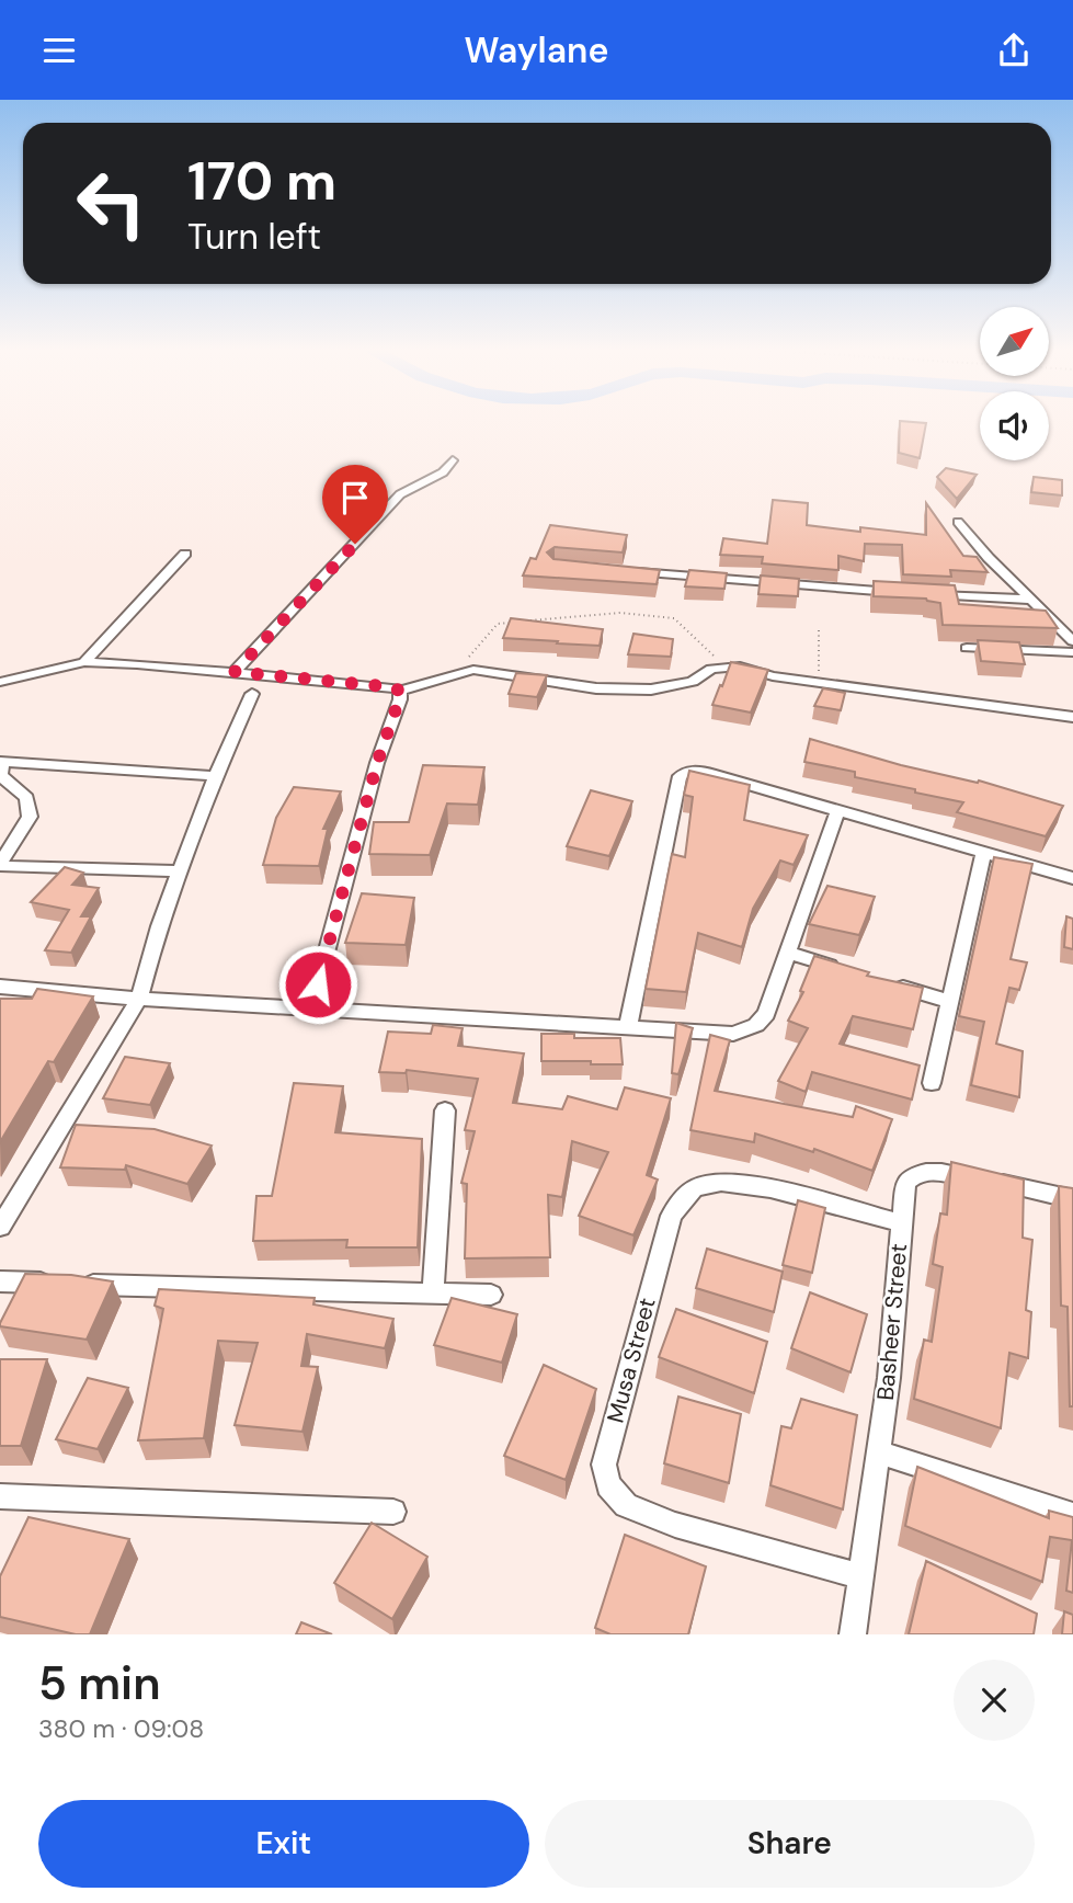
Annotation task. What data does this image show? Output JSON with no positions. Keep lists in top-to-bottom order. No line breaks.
{"streets":{"street":["Basheer Street","Musa Street"]},"crossings":[["Basheer Street","Musa Street"]],"north":"top right","page":{"header":"Waylane","turn":["170 m","Turn left"],"heading":["5 min","380 m · 09:08"],"buttons":["Exit","Share"]}}
